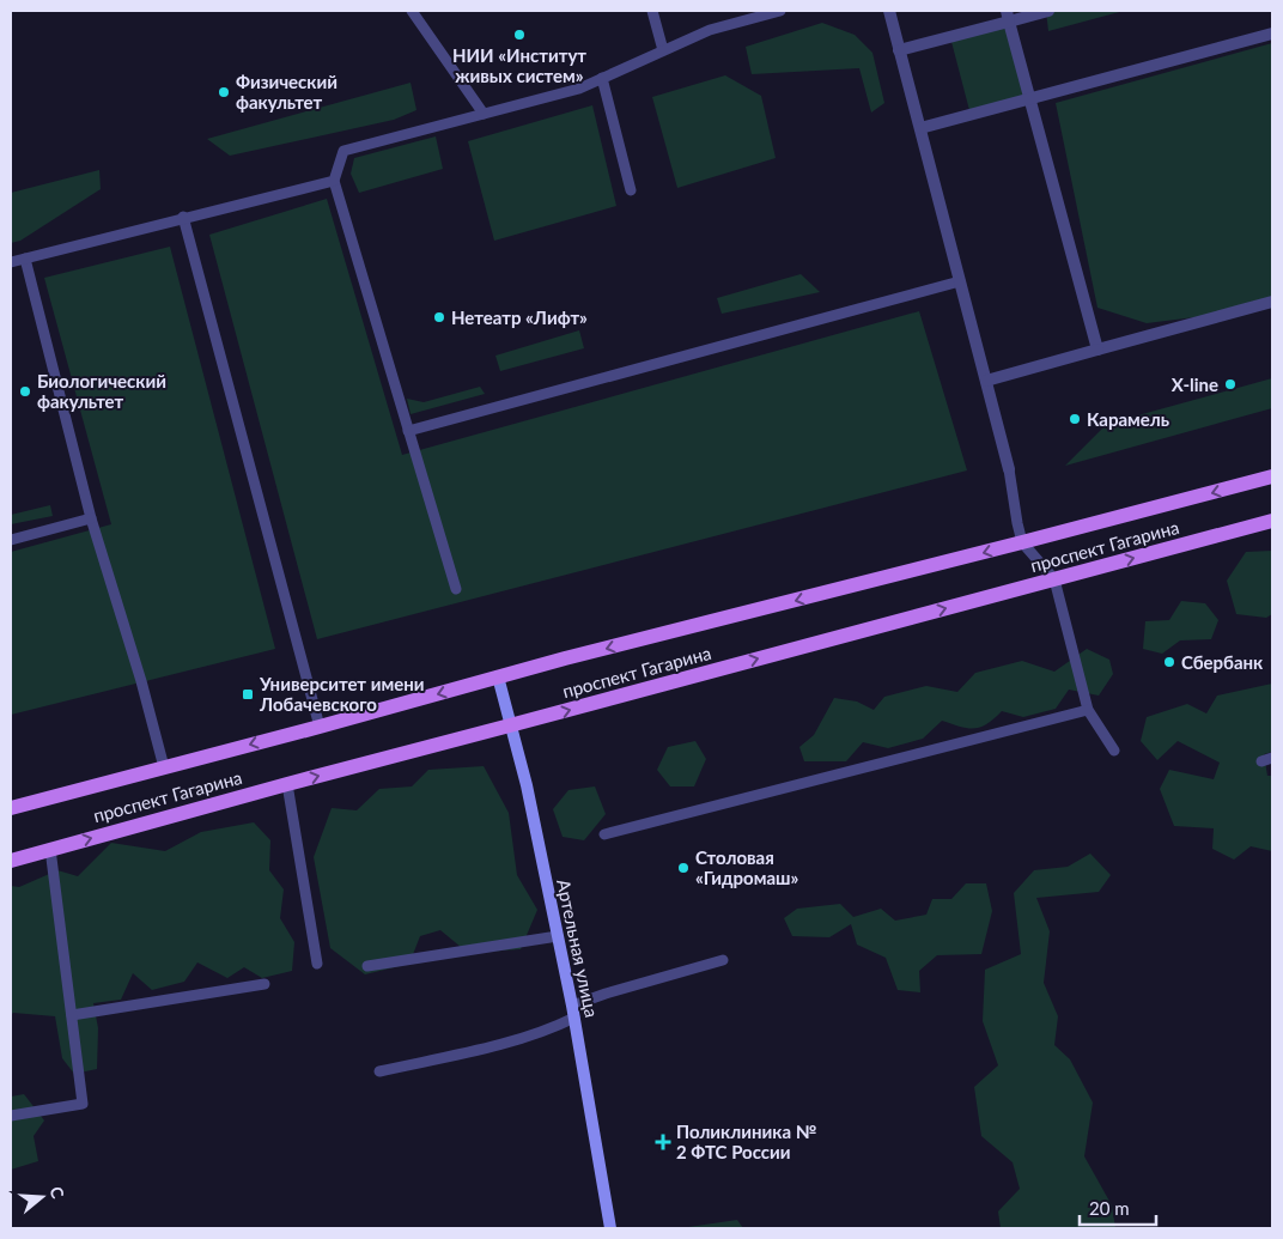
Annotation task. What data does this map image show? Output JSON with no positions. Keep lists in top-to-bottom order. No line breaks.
{"streets":{"main road":["проспект Гагарина"],"street":["Артельная улица"]},"crossings":[["проспект Гагарина","Артельная улица"]],"places":{"other":["НИИ «Институт живых систем»","Физический факультет","Нетеатр «Лифт»","X-line","Биологический факультет","Карамель","Сбербанк","Столовая «Гидромаш»"],"transit":["Университет имени Лобачевского"],"health":["Поликлиника № 2 ФТС России"]},"scale_bar":"20 m","north":"right"}
